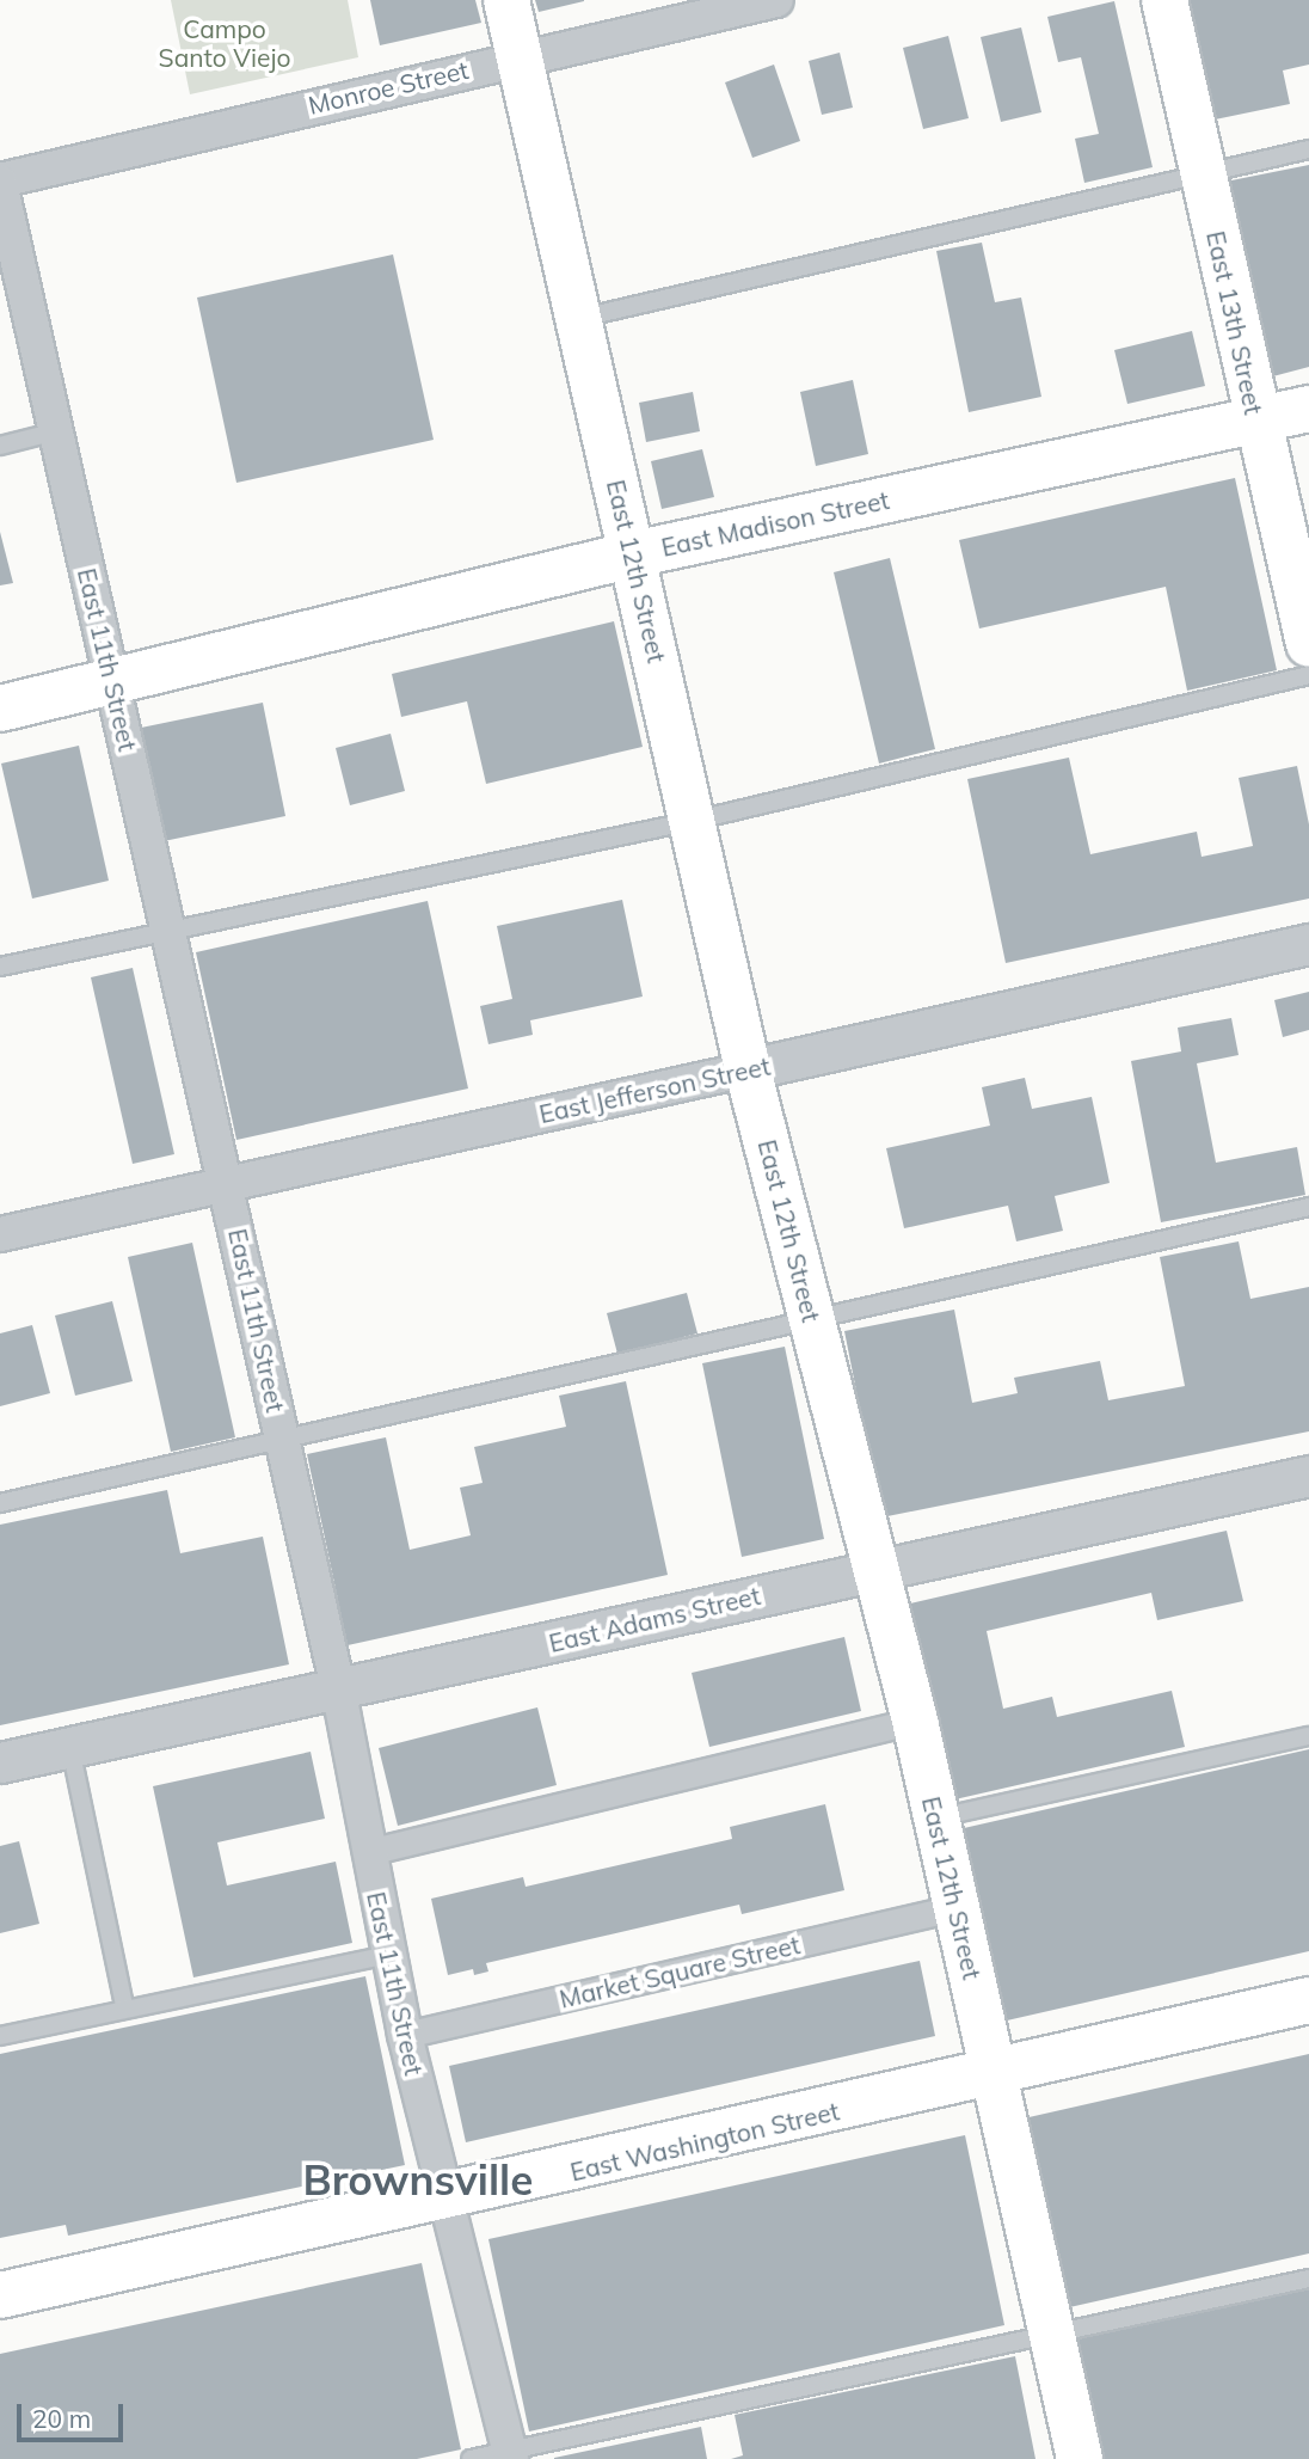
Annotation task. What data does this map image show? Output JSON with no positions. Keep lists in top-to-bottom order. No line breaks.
{"streets":{"main road":["East 13th Street","East Madison Street","East 12th Street","East Washington Street"],"street":["Monroe Street","East 11th Street","East Jefferson Street","East Adams Street","Market Square Street"]},"crossings":[["Monroe Street","East 12th Street"],["Monroe Street","East 11th Street"],["East 13th Street","East Madison Street"],["East Madison Street","East 12th Street"],["East Madison Street","East 11th Street"],["East 12th Street","East Jefferson Street"],["East 12th Street","East Adams Street"],["East 12th Street","Market Square Street"],["East 12th Street","East Washington Street"],["East 11th Street","East Jefferson Street"],["East 11th Street","East Adams Street"],["East 11th Street","Market Square Street"],["East 11th Street","East Washington Street"]],"districts":["Brownsville"],"parks":["Campo Santo Viejo"],"scale_bar":"20 m"}
